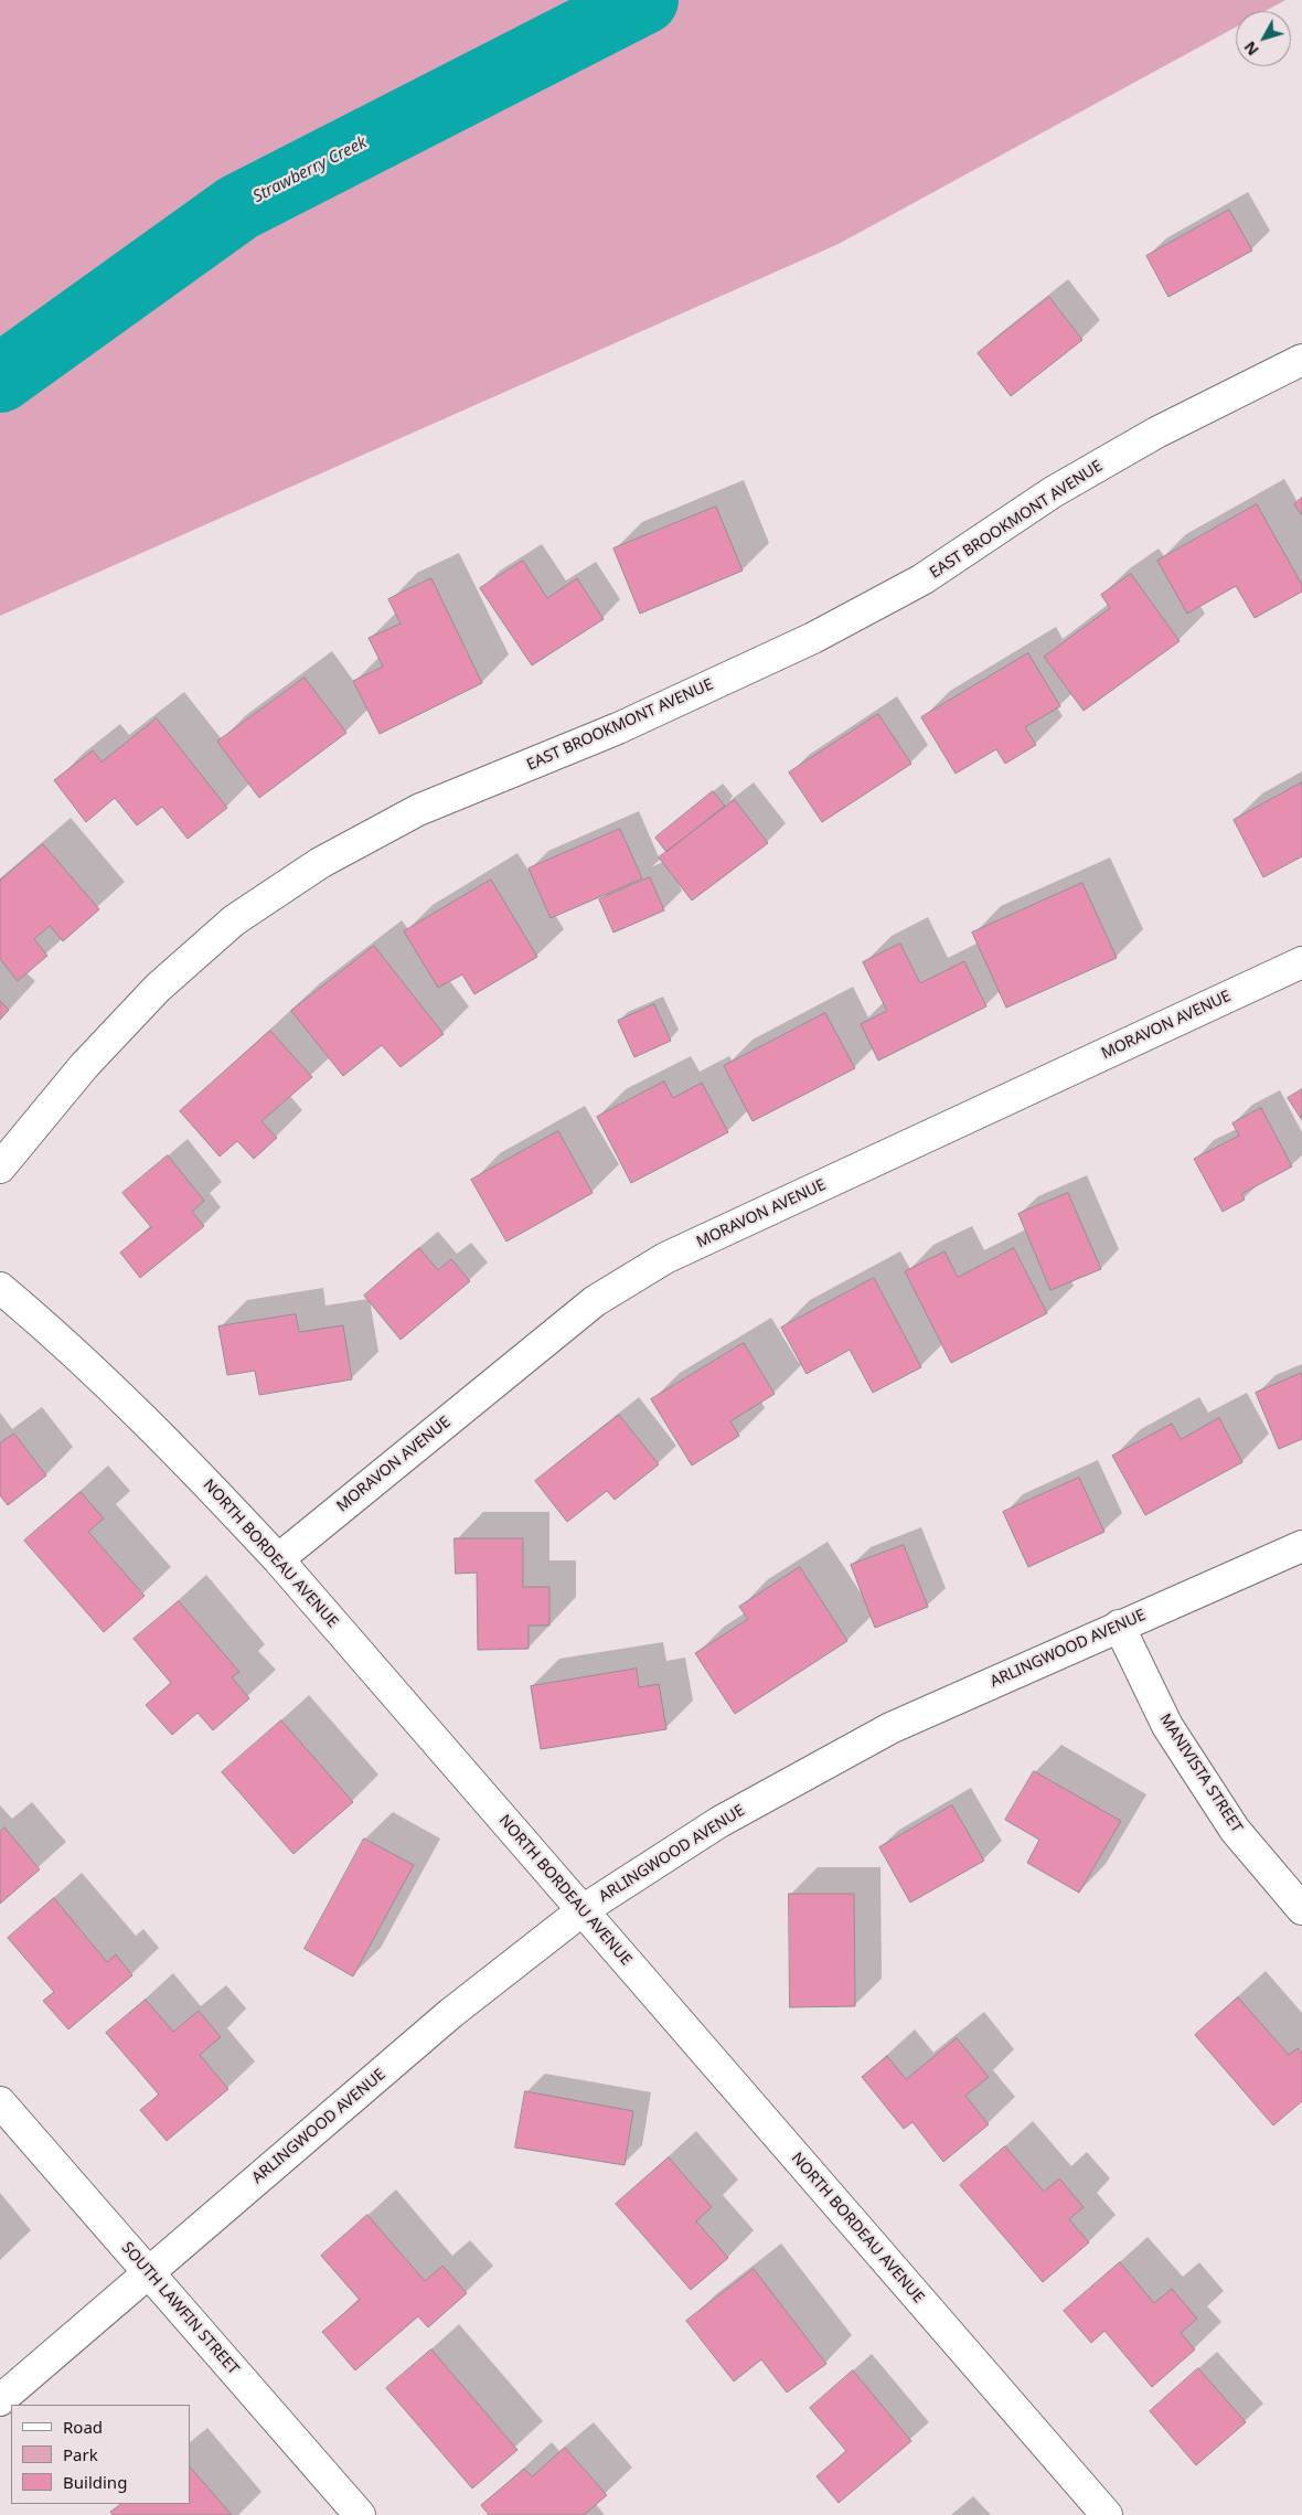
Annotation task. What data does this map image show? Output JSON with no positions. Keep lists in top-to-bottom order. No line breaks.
{"streets":{"street":["EAST BROOKMONT AVENUE","MORAVON AVENUE","NORTH BORDEAU AVENUE","ARLINGWOOD AVENUE","MANIVISTA STREET","SOUTH LAWFIN STREET"]},"crossings":[["MORAVON AVENUE","NORTH BORDEAU AVENUE"],["NORTH BORDEAU AVENUE","ARLINGWOOD AVENUE"],["ARLINGWOOD AVENUE","MANIVISTA STREET"],["ARLINGWOOD AVENUE","SOUTH LAWFIN STREET"]],"water":["Strawberry Creek"],"legend":["Road","Park","Building"],"north":"bottom left"}
